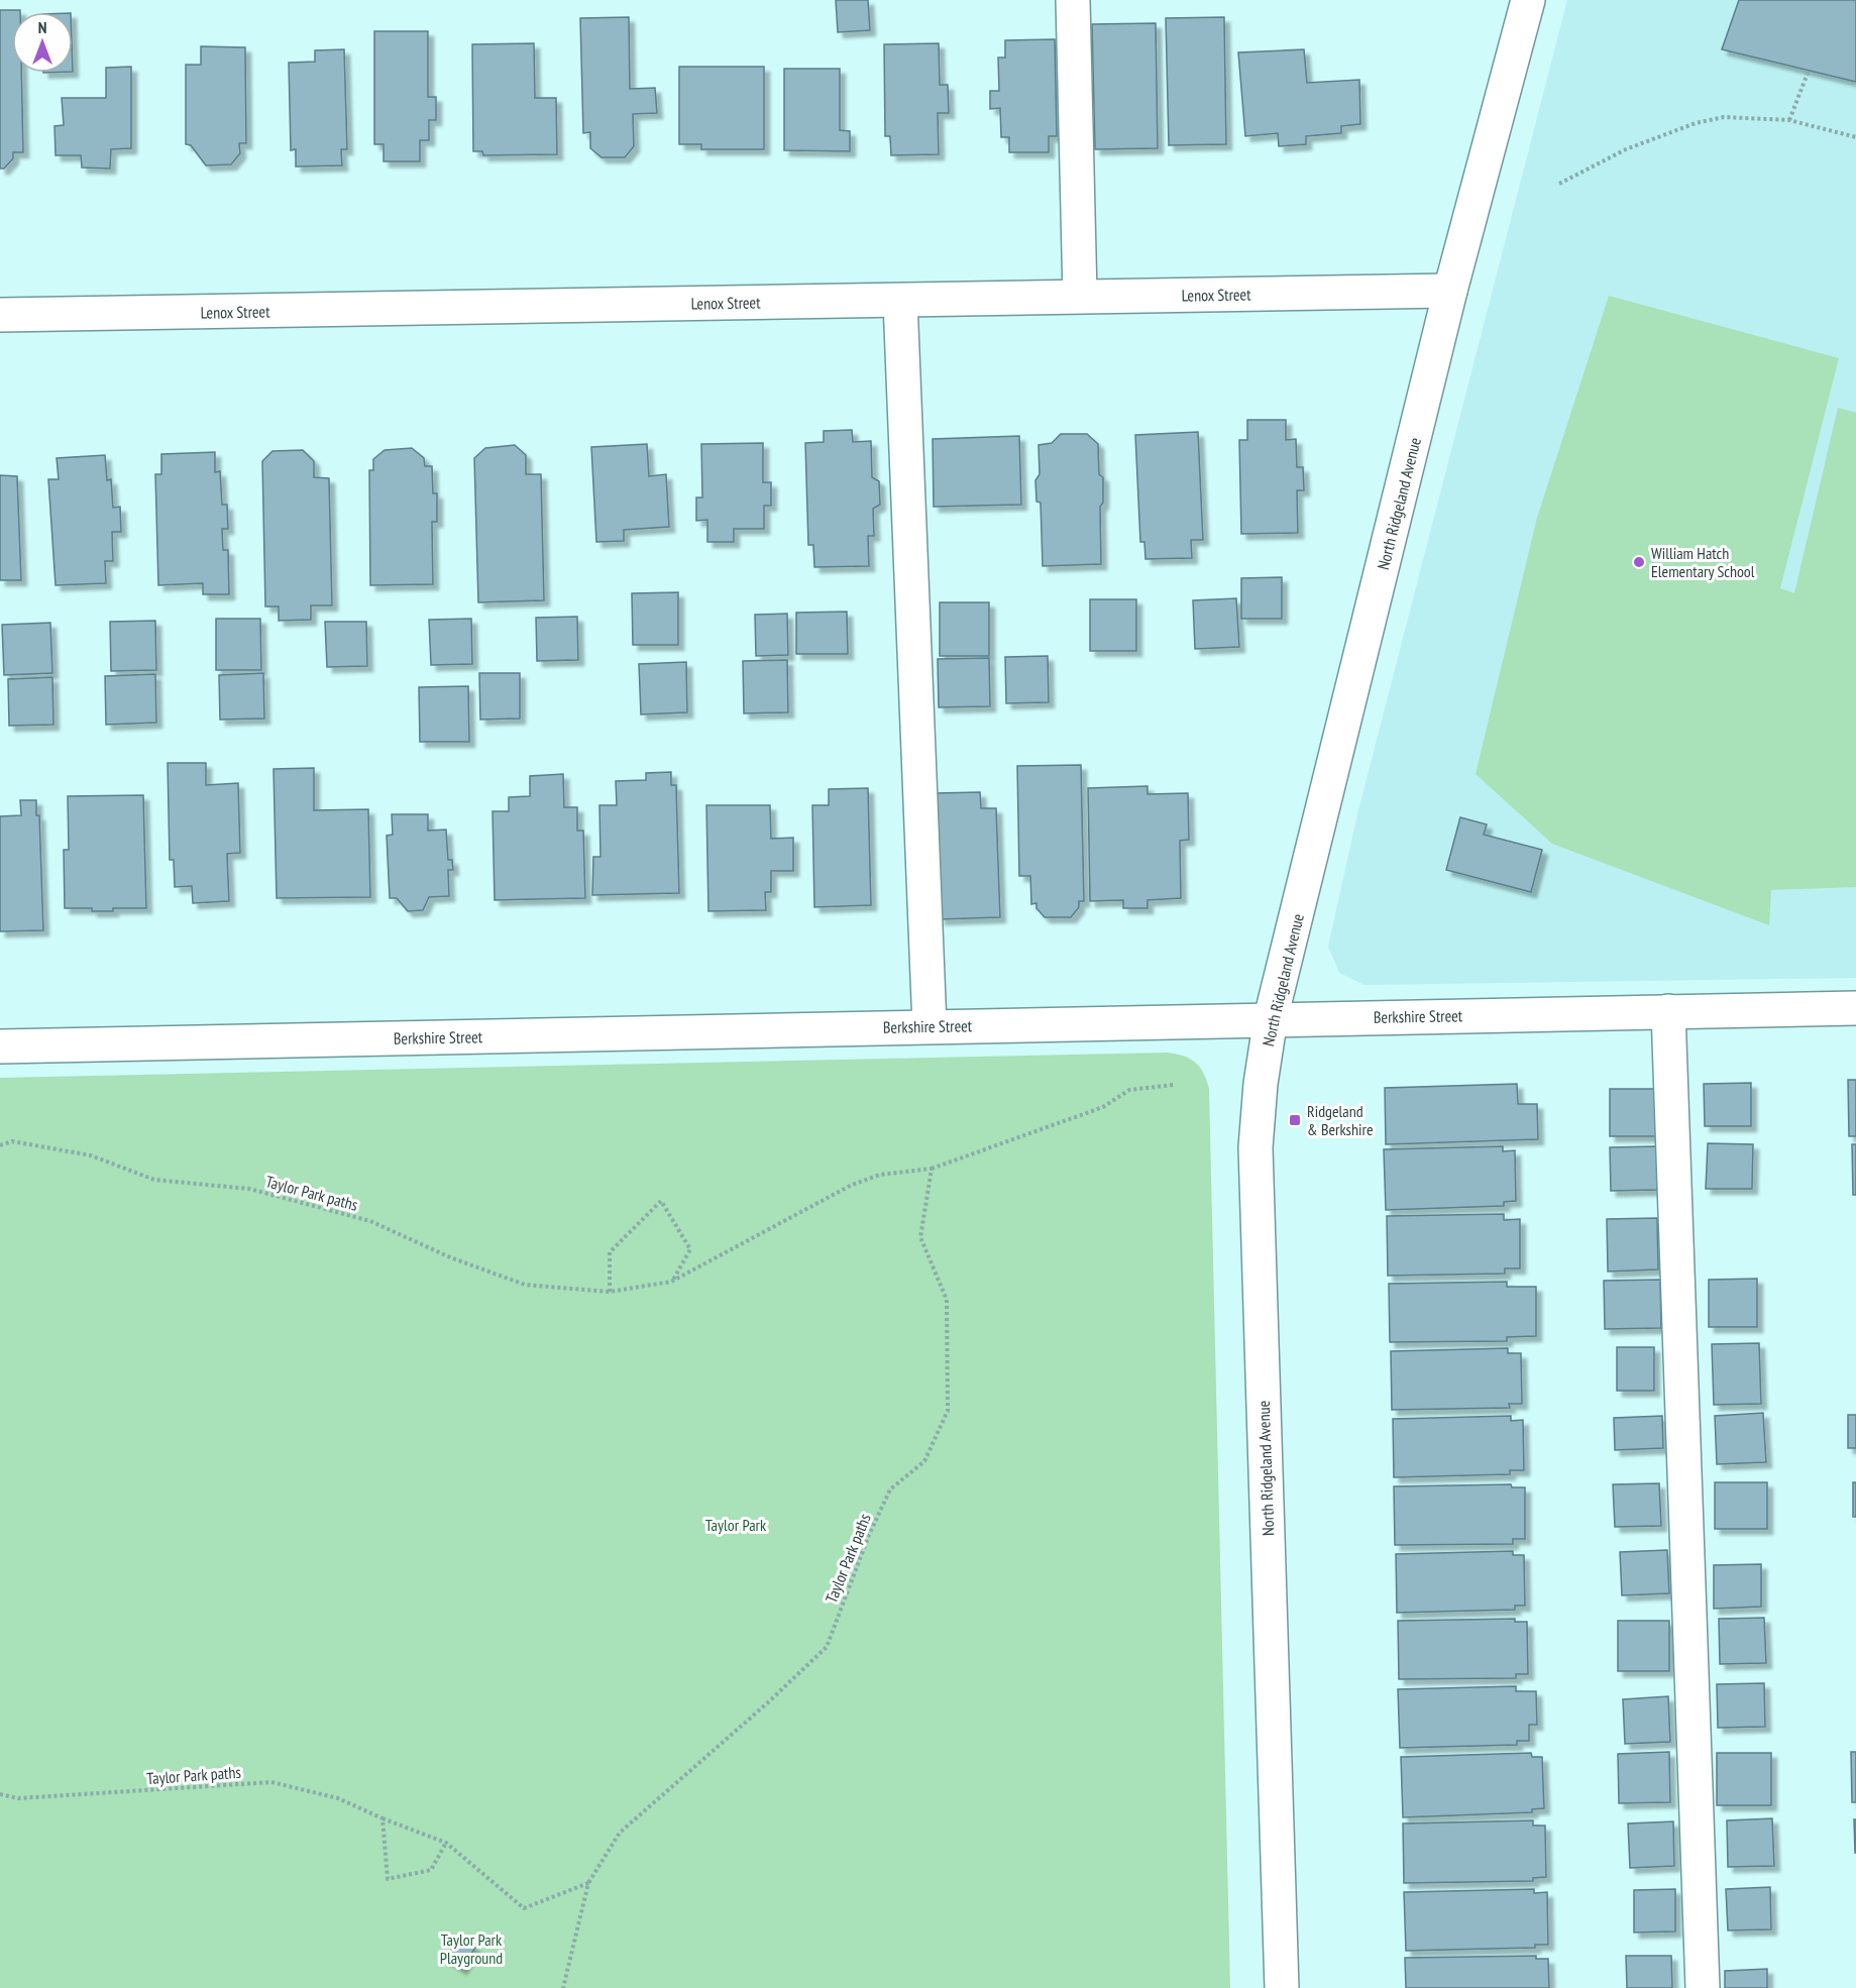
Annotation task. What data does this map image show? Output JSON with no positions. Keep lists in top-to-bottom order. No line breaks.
{"streets":{"street":["Lenox Street","North Ridgeland Avenue","Berkshire Street"],"path":["Taylor Park paths"]},"crossings":[["Lenox Street","North Ridgeland Avenue"],["North Ridgeland Avenue","Berkshire Street"]],"parks":["Taylor Park","Taylor Park Playground"],"places":{"other":["William Hatch Elementary School"],"transit":["Ridgeland & Berkshire"]},"north":"top"}
